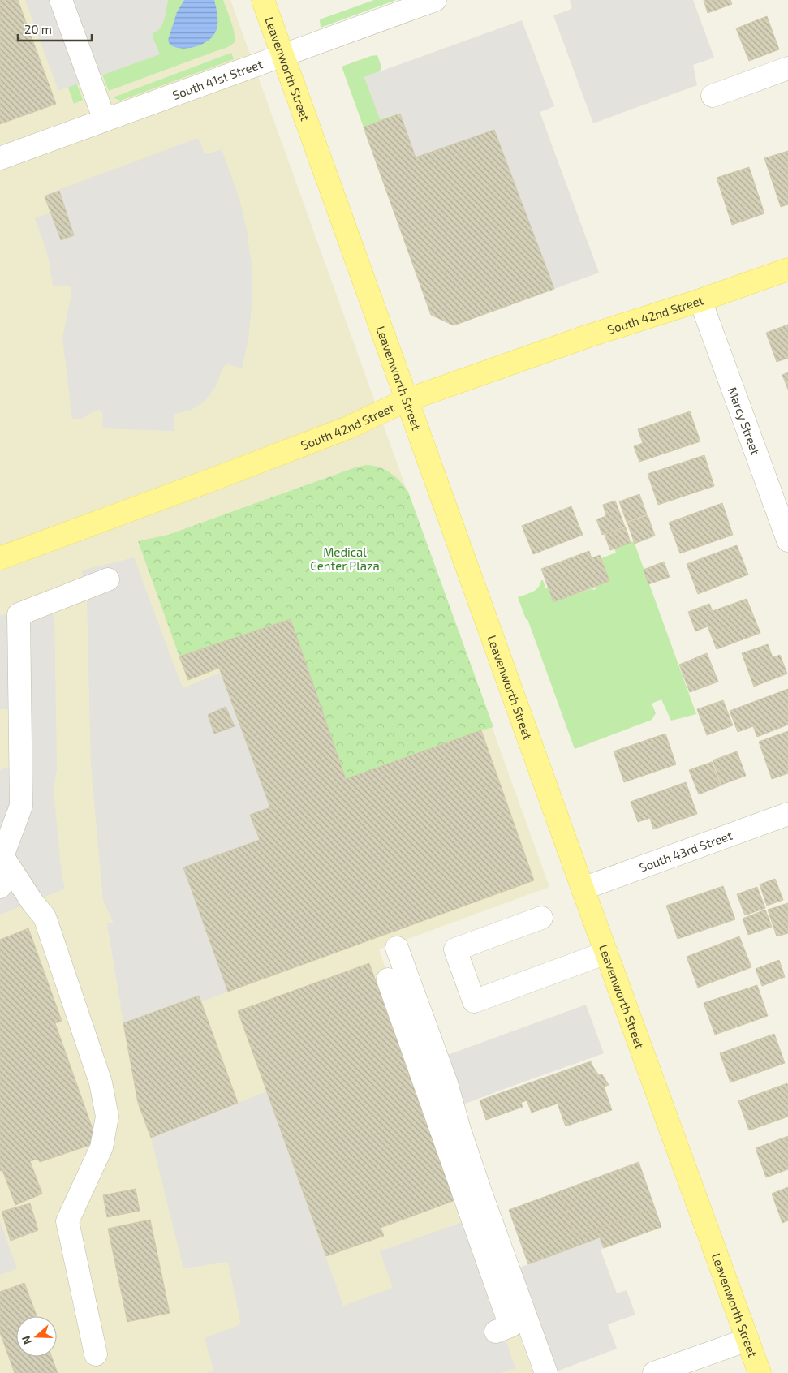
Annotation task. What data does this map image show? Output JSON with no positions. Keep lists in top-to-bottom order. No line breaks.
{"streets":{"main road":["Leavenworth Street","South 42nd Street"],"street":["South 41st Street","Marcy Street","South 43rd Street"]},"crossings":[["Leavenworth Street","South 41st Street"],["Leavenworth Street","South 42nd Street"],["Leavenworth Street","South 43rd Street"],["South 42nd Street","Marcy Street"]],"parks":["Medical Center Plaza"],"scale_bar":"20 m","north":"left"}
